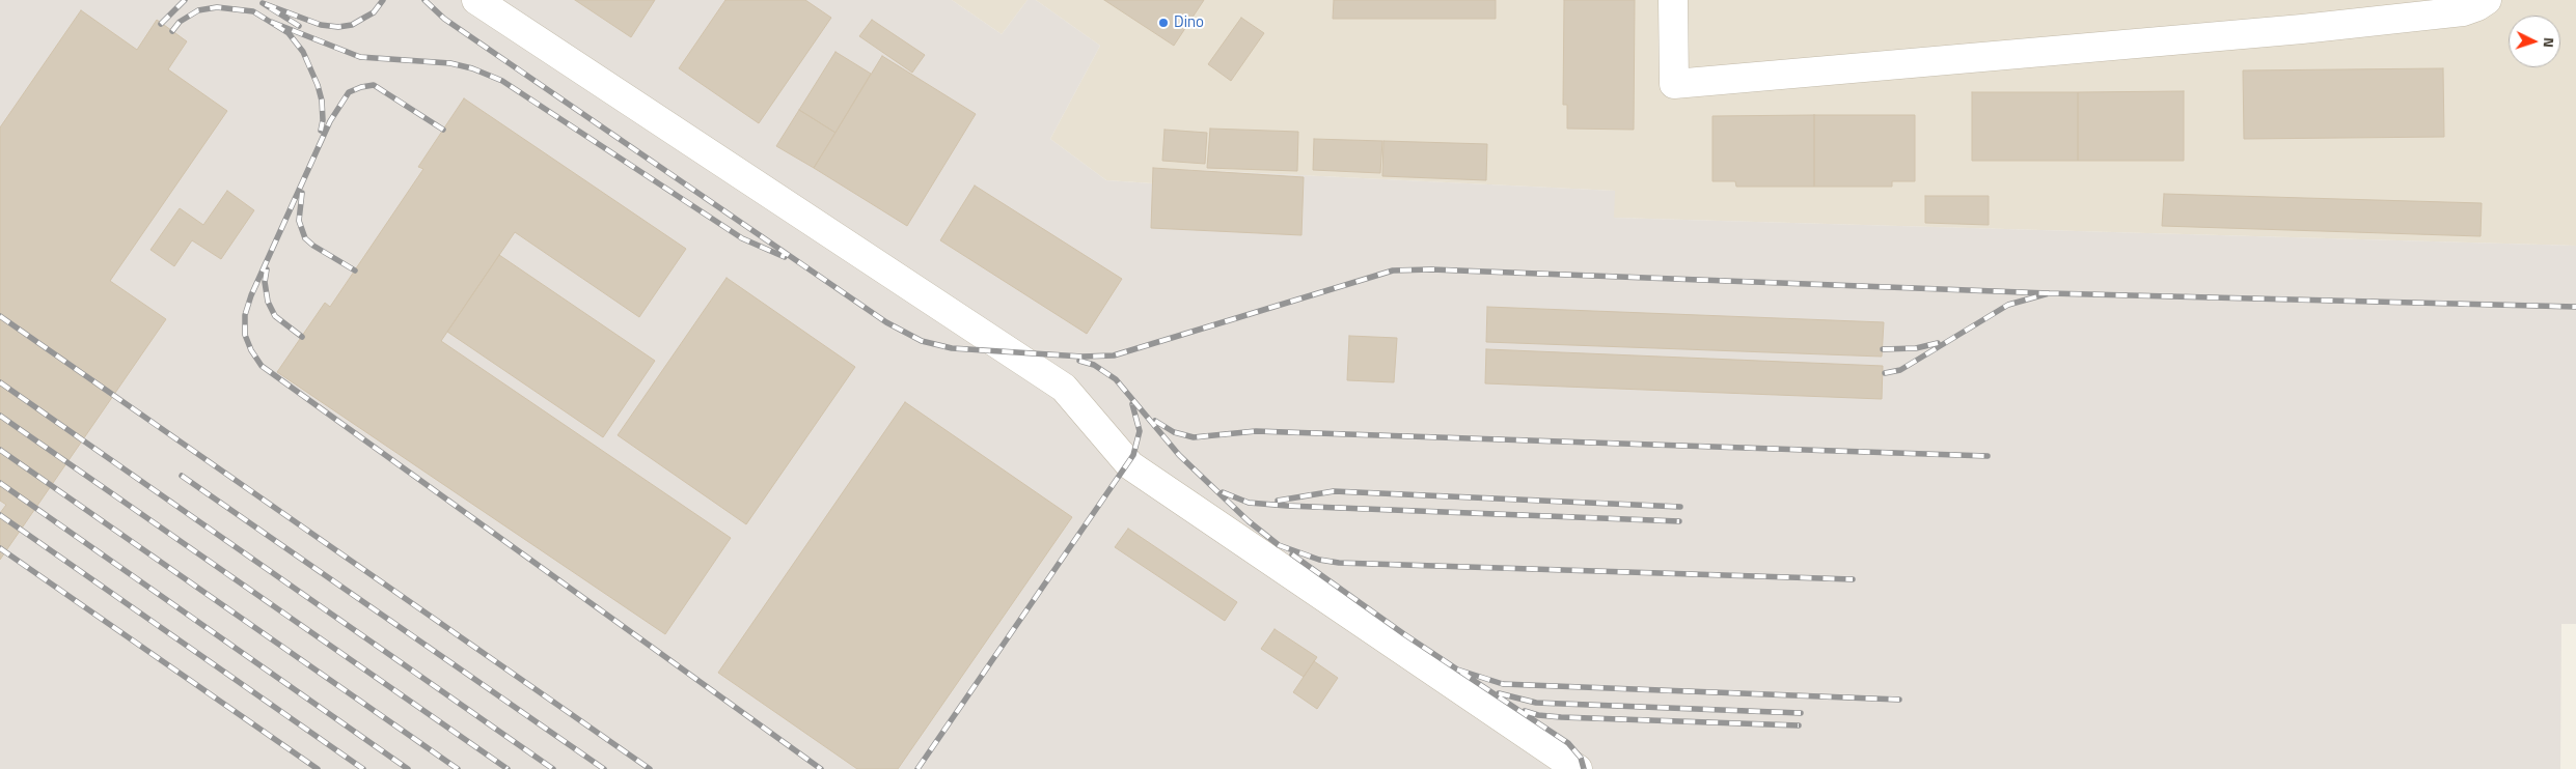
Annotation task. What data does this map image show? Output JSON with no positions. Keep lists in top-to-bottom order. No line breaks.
{"places":["Dino"],"north":"right"}
